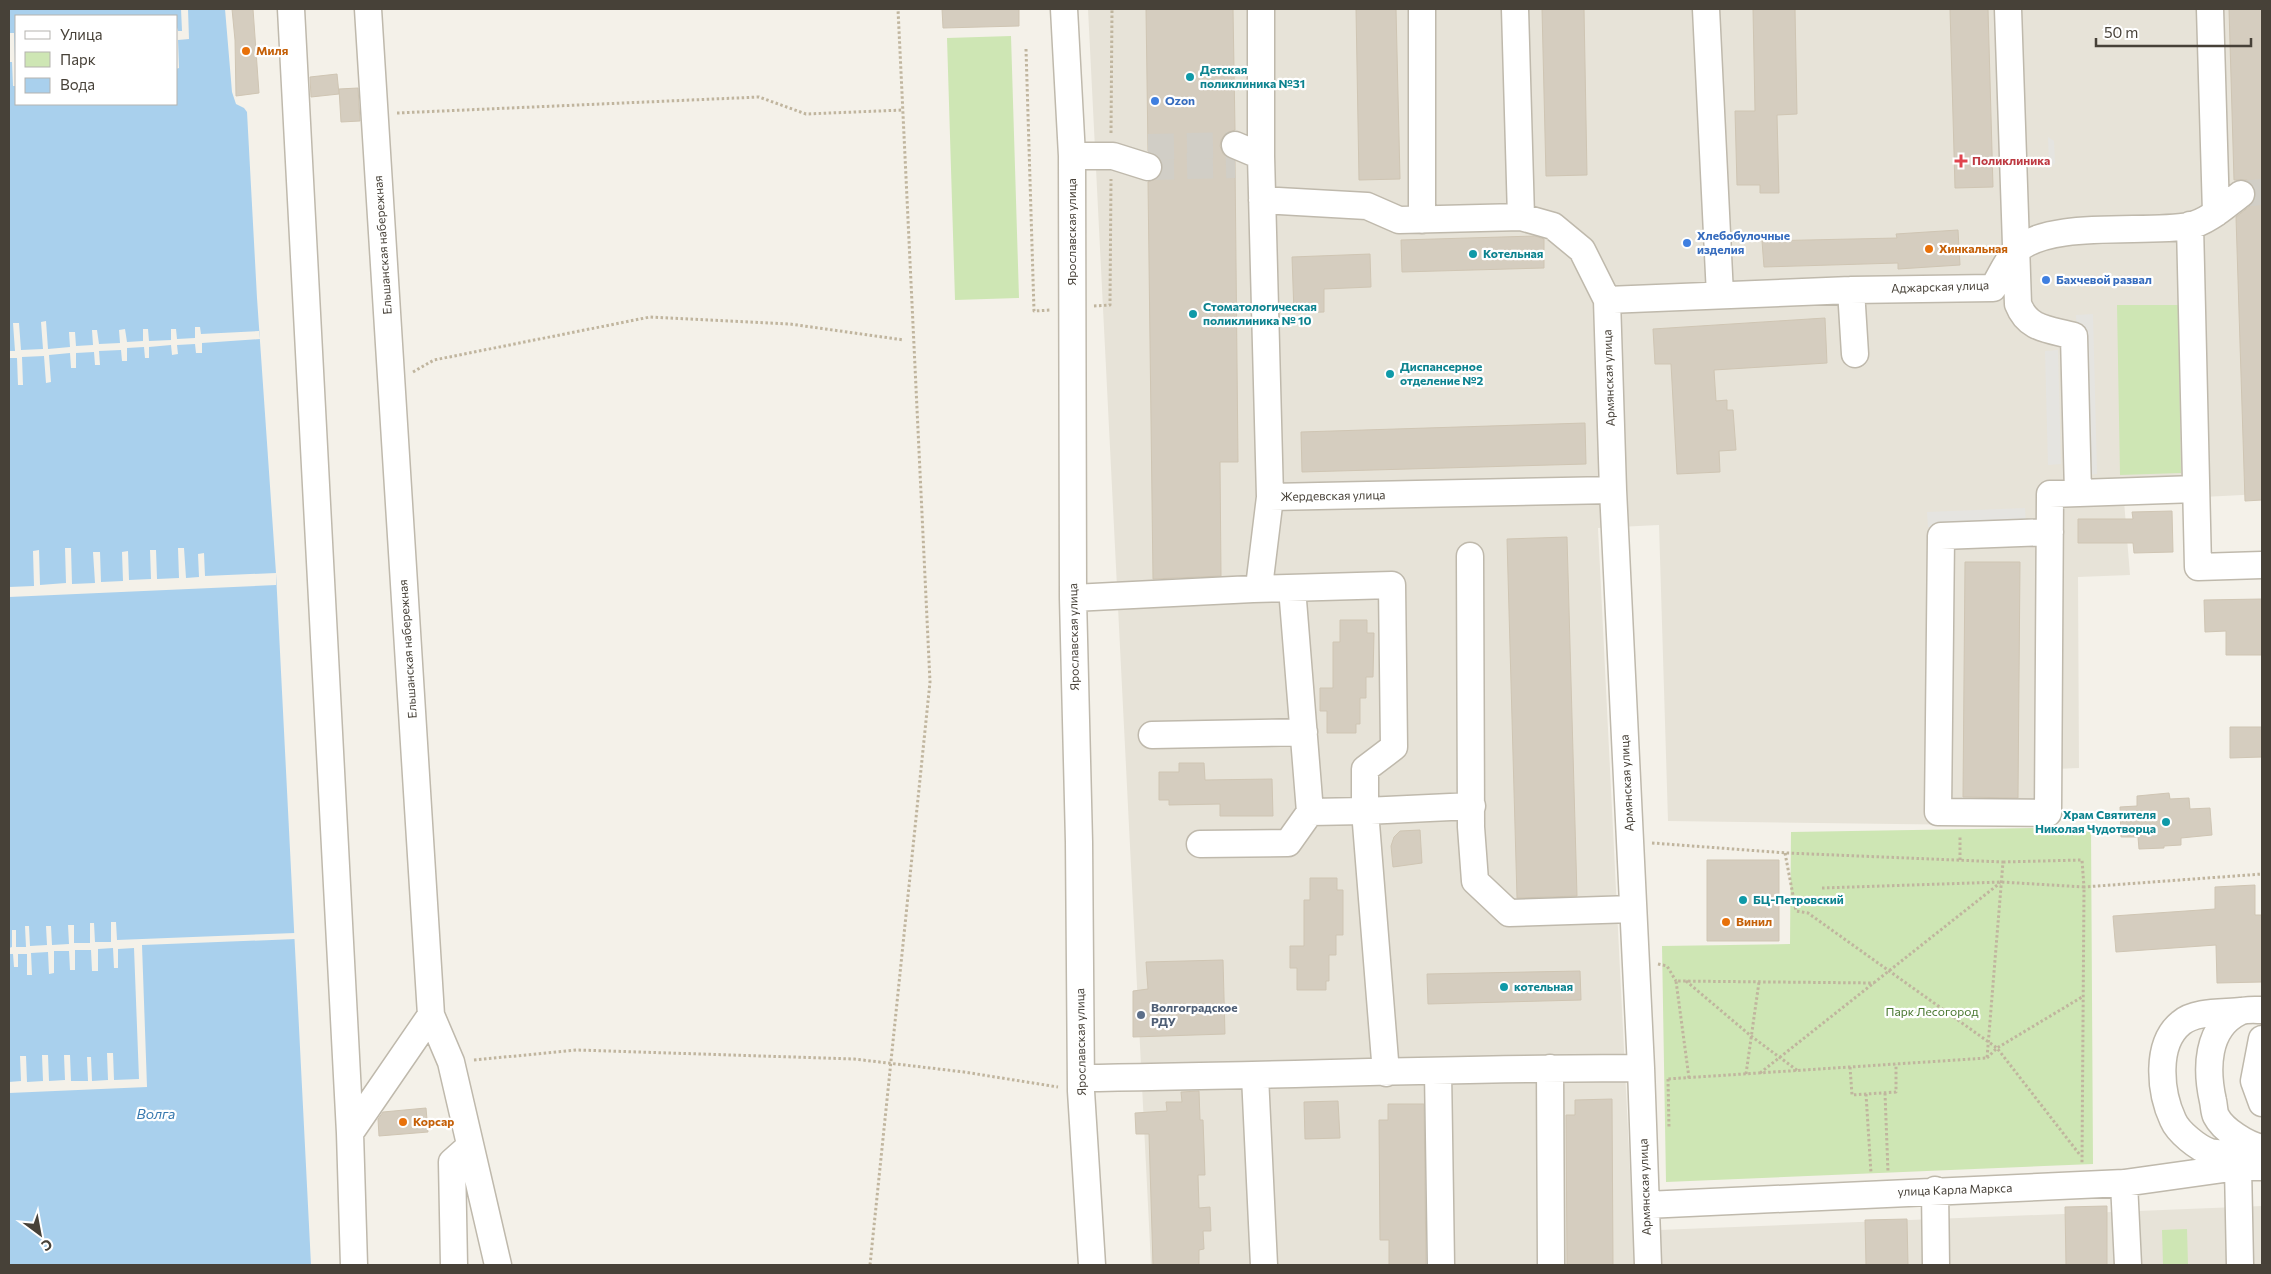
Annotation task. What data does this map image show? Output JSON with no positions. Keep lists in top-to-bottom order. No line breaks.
{"streets":{"street":["Ярославская улица","Ельшанская набережная","Аджарская улица","Армянская улица","Жердевская улица","улица Карла Маркса"]},"crossings":[["Аджарская улица","Армянская улица"],["Армянская улица","Жердевская улица"],["Армянская улица","улица Карла Маркса"]],"water":["Волга"],"parks":["Парк Лесогород"],"places":{"other":["Миля","Детская поликлиника №31","Ozon","Хлебобулочные изделия","Хинкальная","Котельная","Бахчевой развал","Стоматологическая поликлиника № 10","Диспансерное отделение №2","Храм Святителя Николая Чудотворца","БЦ-Петровский","Винил","котельная","Волгоградское РДУ","Корсар"],"health":["Поликлиника"]},"legend":["Улица","Парк","Вода"],"scale_bar":"50 m","north":"bottom right"}
